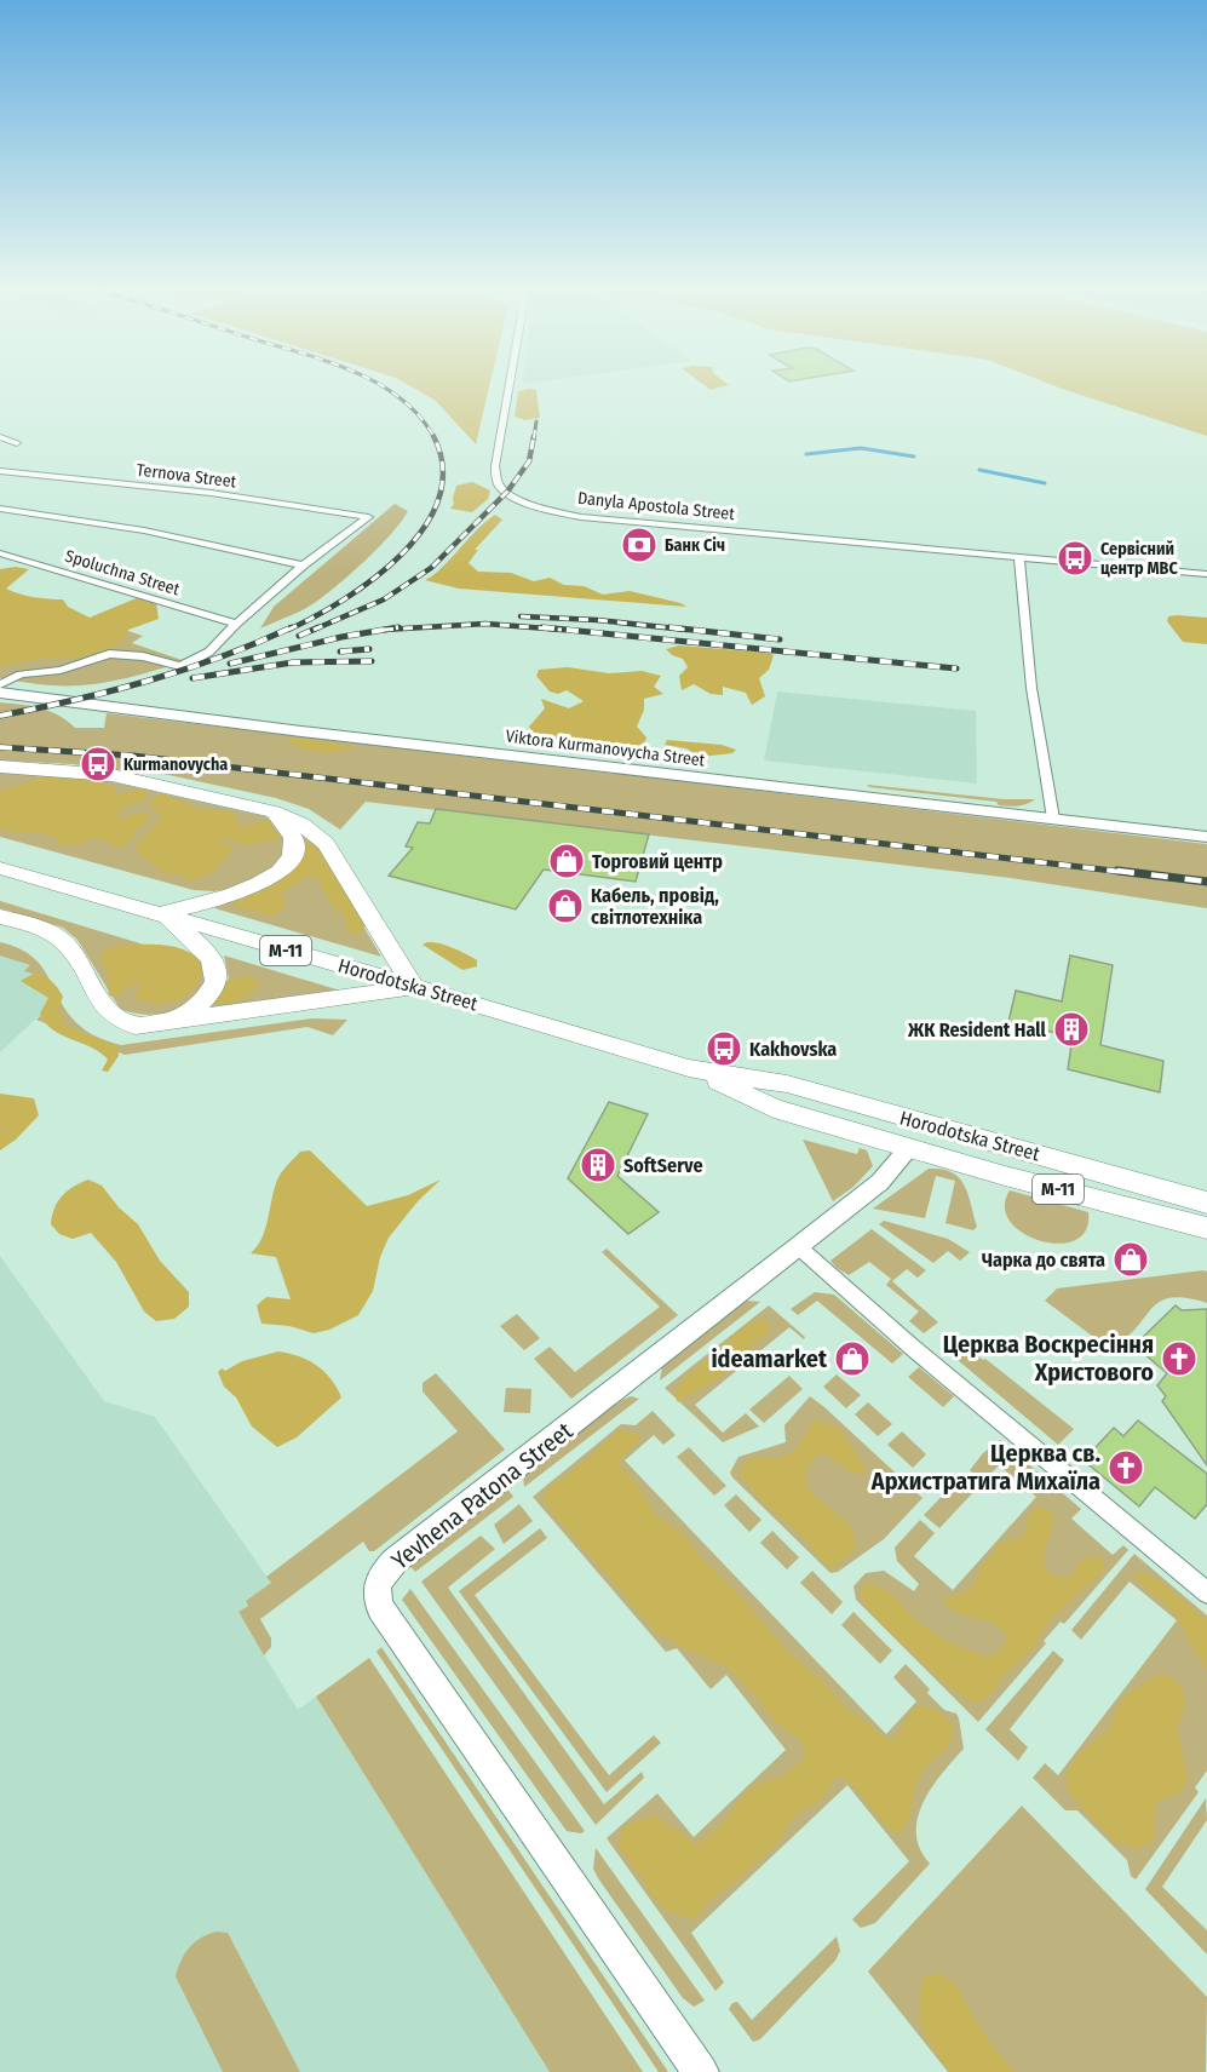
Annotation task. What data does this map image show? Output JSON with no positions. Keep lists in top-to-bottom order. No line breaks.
{"streets":{"main road":["М-11","Horodotska Street"],"street":["Ternova Street","Danyla Apostola Street","Spoluchna Street","Viktora Kurmanovycha Street","Yevhena Patona Street"]},"crossings":[["Horodotska Street","Yevhena Patona Street"]],"places":{"bank":["Банк Січ"],"bus stop":["Сервісний центр МВС","Kurmanovycha","Kakhovska"],"shop":["Торговий центр","Кабель, провід, світлотехніка","Чарка до свята","ideamarket"],"building":["ЖК Resident Hall","SoftServe"],"church":["Церква Воскресіння Христового","Церква св. Архистратига Михаїла"]}}
